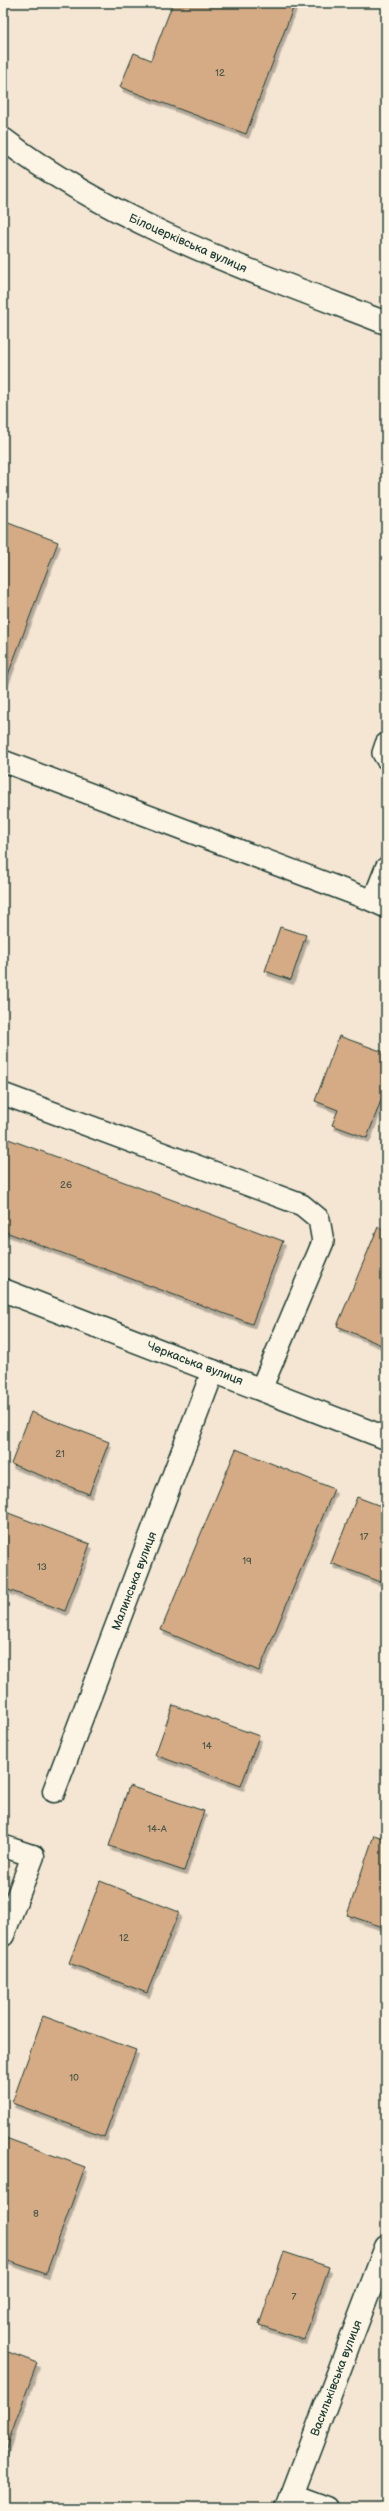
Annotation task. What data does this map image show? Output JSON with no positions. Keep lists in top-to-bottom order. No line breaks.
{"streets":{"street":["Білоцерківська вулиця","Черкаська вулиця","Малинська вулиця","Васильківська вулиця"]},"crossings":[["Черкаська вулиця","Малинська вулиця"]],"house_numbers":["12","26","21","17","19","13","14","14-А","12","10","8","7"]}
